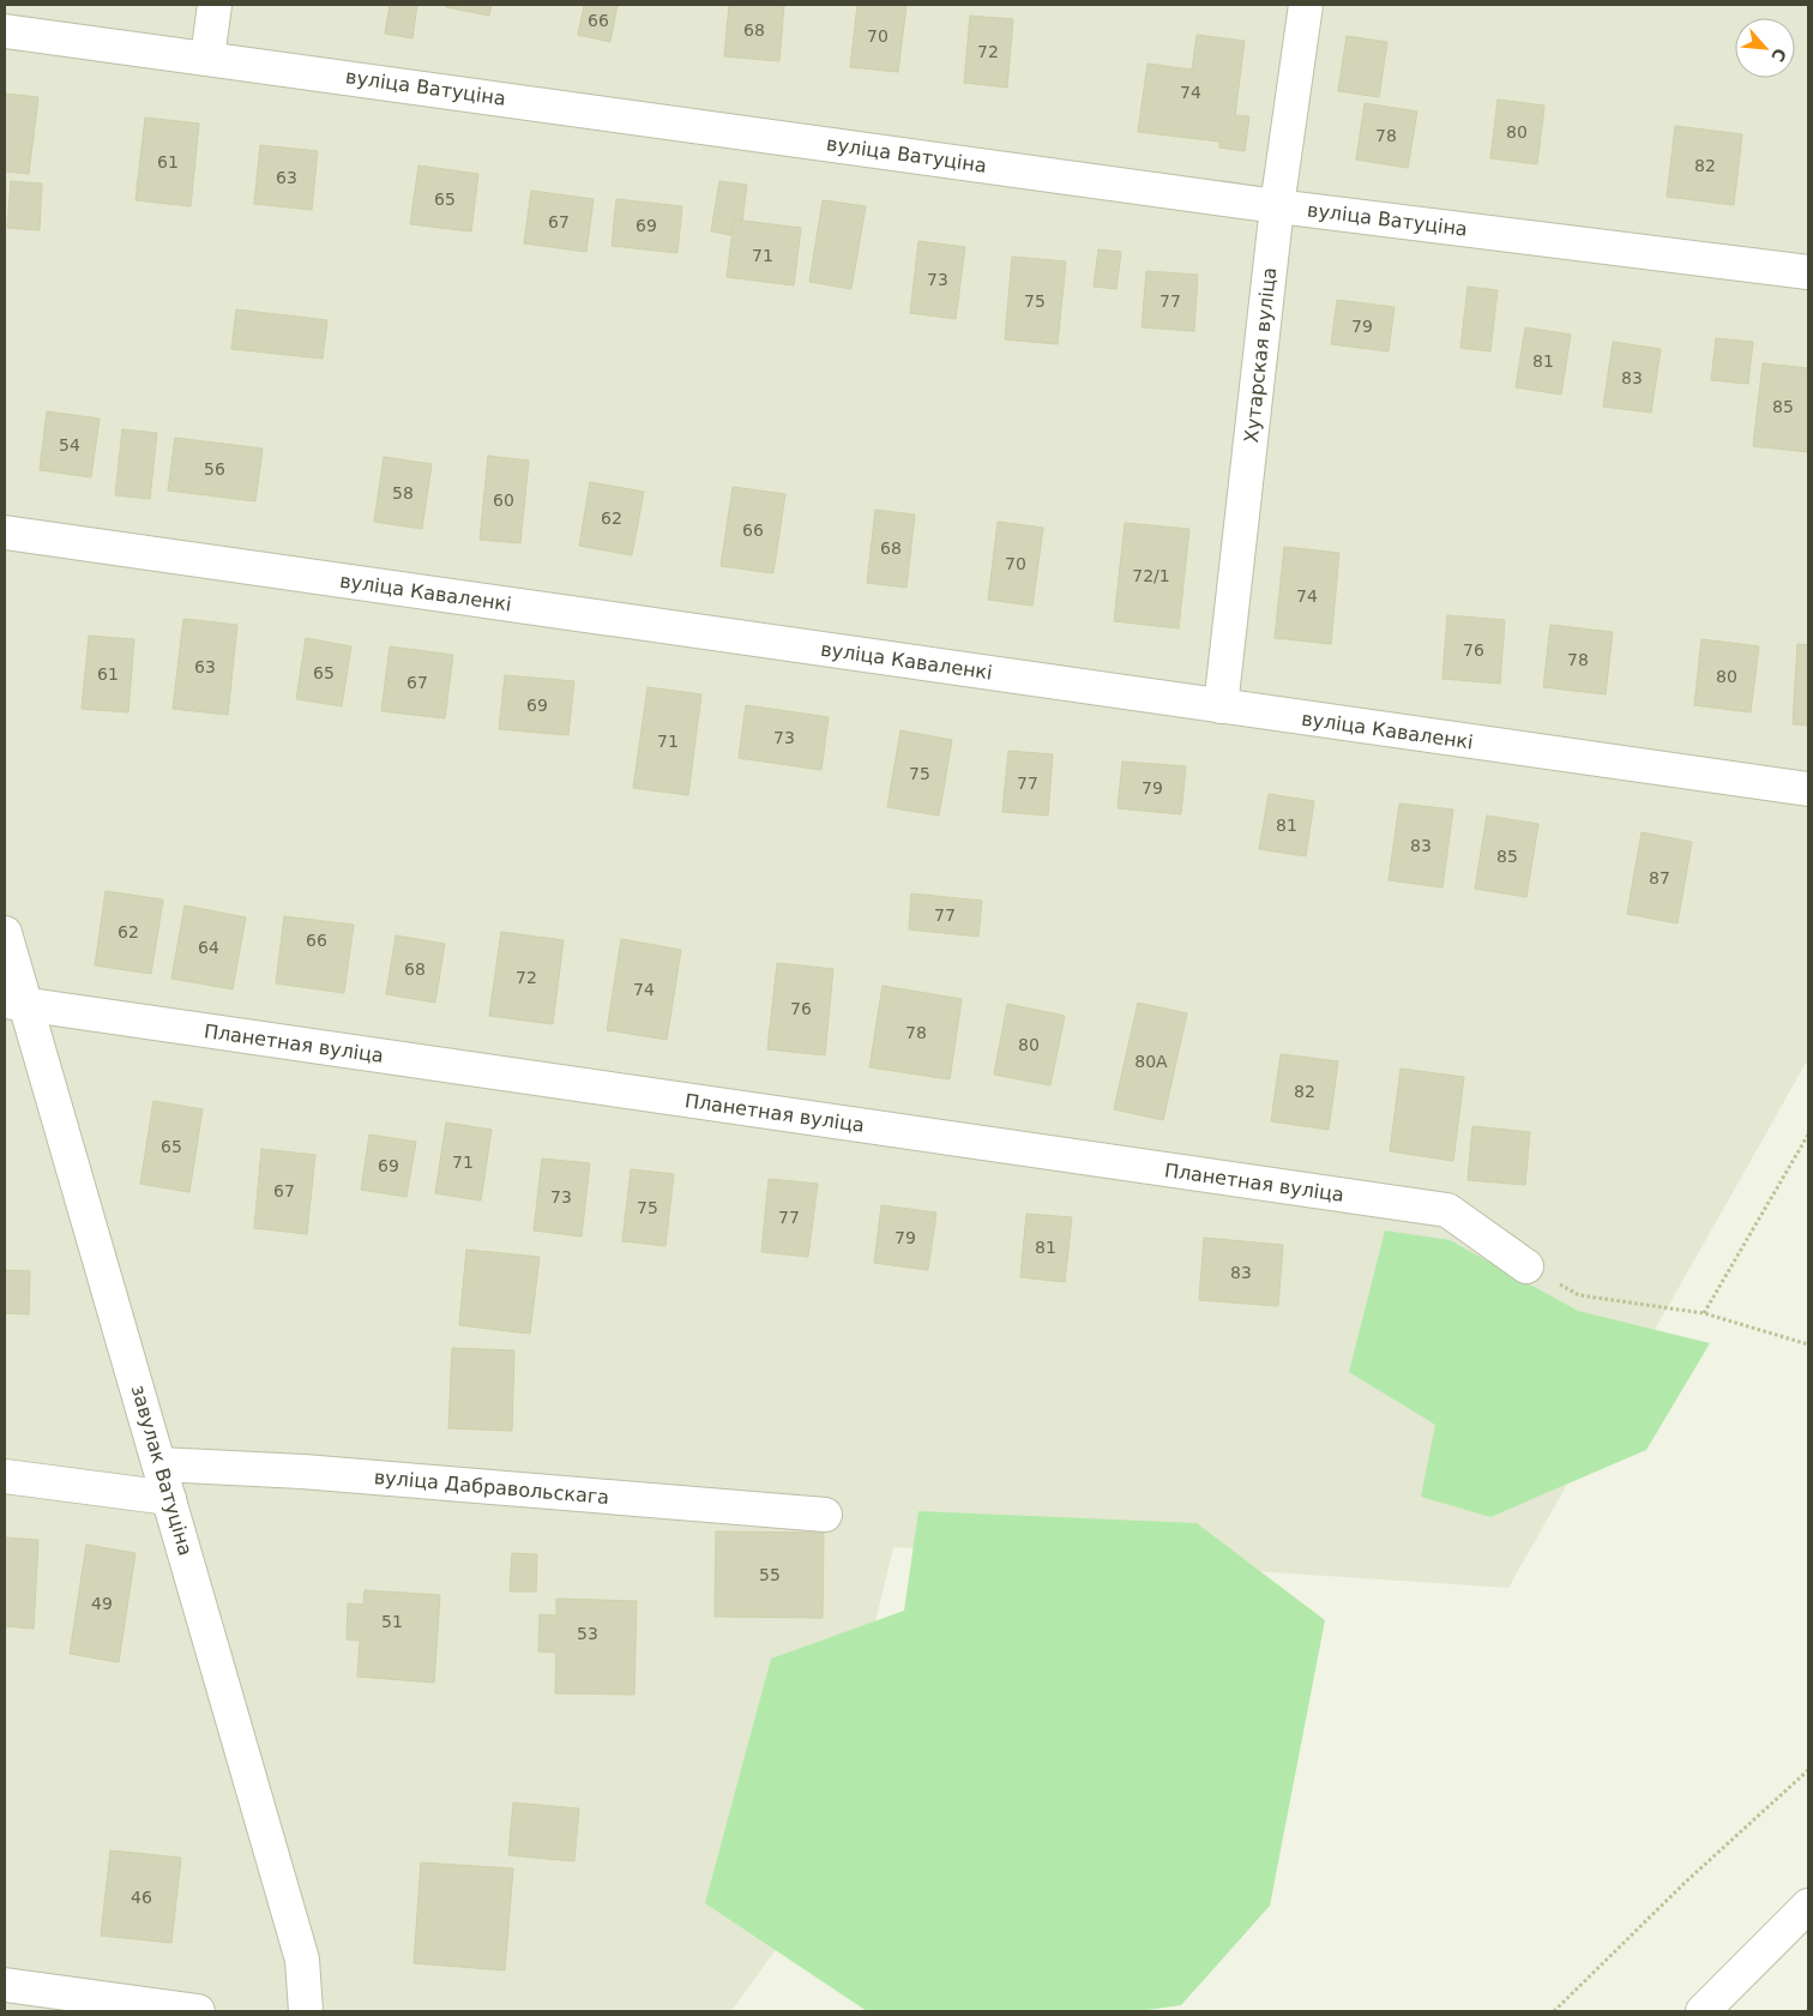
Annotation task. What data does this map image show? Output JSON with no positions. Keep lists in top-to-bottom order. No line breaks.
{"streets":{"street":["вуліца Ватуціна","Хутарская вуліца","вуліца Каваленкі","Планетная вуліца","завулак Ватуціна","вуліца Дабравольскага"]},"crossings":[["вуліца Ватуціна","Хутарская вуліца"],["Хутарская вуліца","вуліца Каваленкі"],["Планетная вуліца","завулак Ватуціна"],["завулак Ватуціна","вуліца Дабравольскага"]],"house_numbers":["66","68","70","72","74","80","78","61","82","63","65","67","69","71","73","75","77","79","81","83","85","54","56","58","60","62","66","68","70","72/1","74","76","78","63","65","61","80","67","69","73","71","75","77","79","81","83","85","87","77","62","66","64","68","72","74","76","78","80","80А","82","65","71","69","67","73","75","77","79","81","83","55","49","51","53","46"],"north":"bottom right"}
